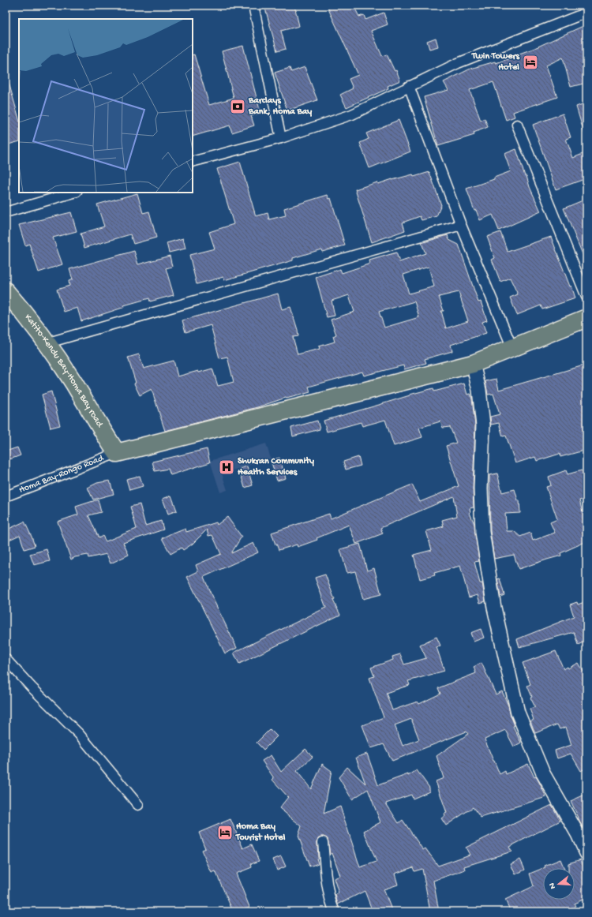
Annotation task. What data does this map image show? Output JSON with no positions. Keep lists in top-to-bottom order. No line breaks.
{"streets":{"highway":["Katito-Kendu Bay-Homa Bay road"],"street":["Homa Bay-Rongo Road"]},"crossings":[["Katito-Kendu Bay-Homa Bay road","Homa Bay-Rongo Road"]],"places":{"hotel":["Twin Towers Hotel","Homa Bay Tourist Hotel"],"bank":["Barclays Bank, Homa Bay"],"hospital":["Shukran Community Health Services"]},"north":"left"}
